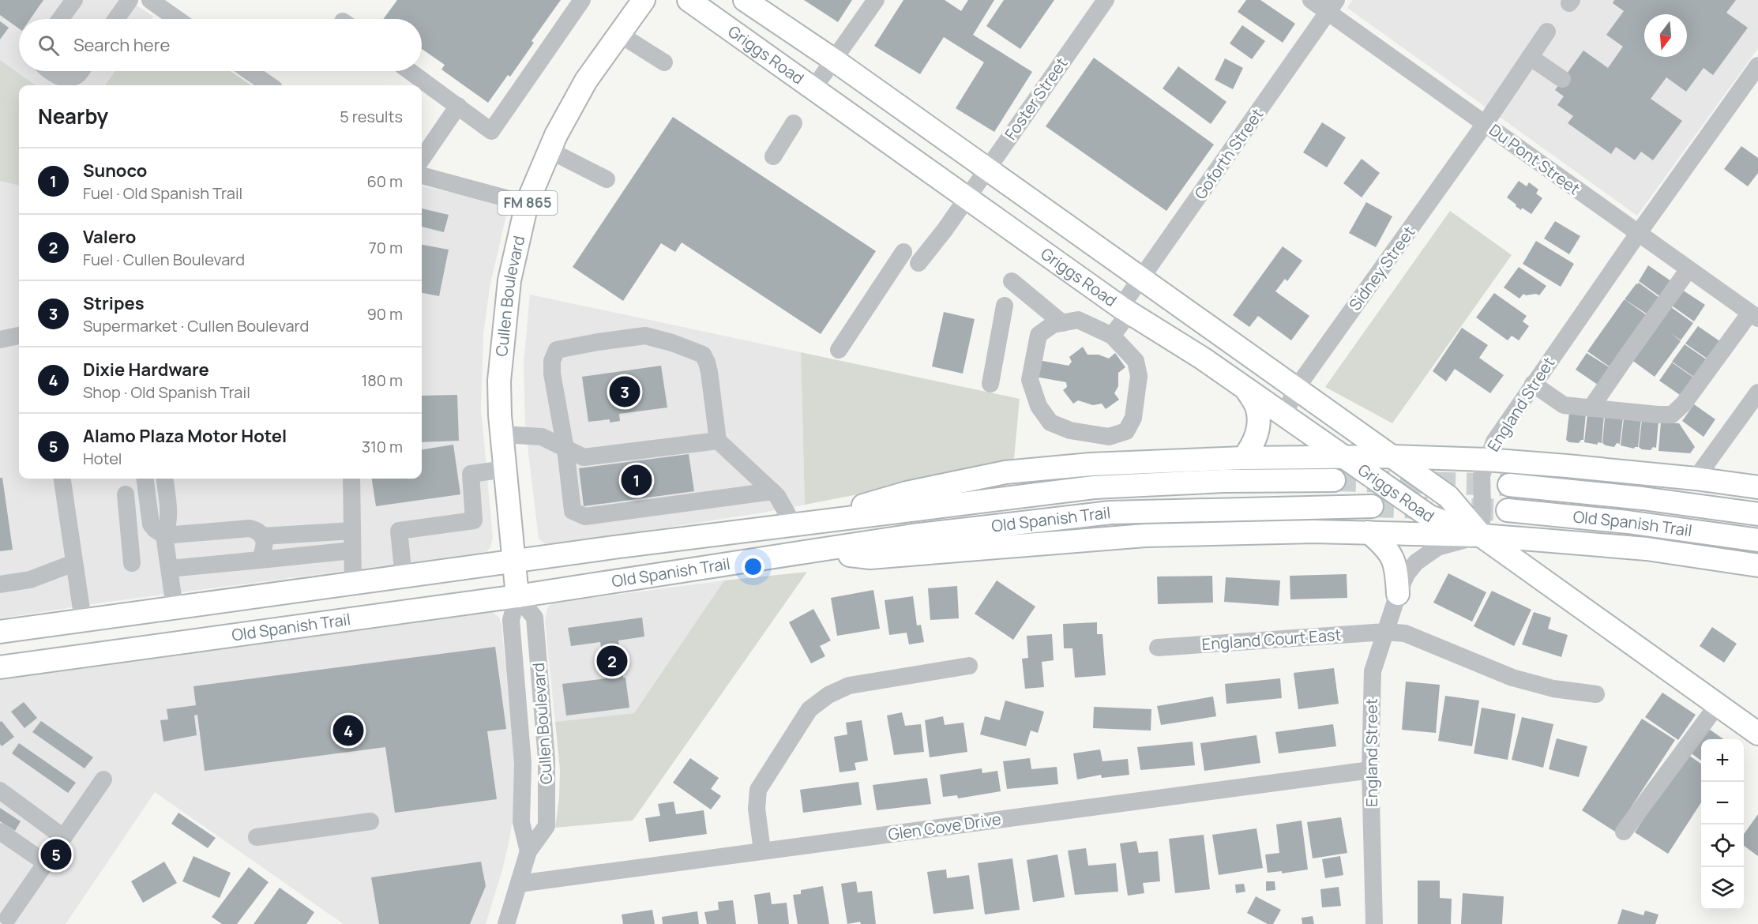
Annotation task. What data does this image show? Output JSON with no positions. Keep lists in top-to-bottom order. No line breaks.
{"streets":{"main road":["Griggs Road","FM 865","Cullen Boulevard","Old Spanish Trail"],"street":["Foster Street","Goforth Street","Du Pont Street","Sidney Street","England Street","England Court East","Glen Cove Drive"]},"crossings":[["Griggs Road","Foster Street"],["Griggs Road","Goforth Street"],["Griggs Road","Sidney Street"],["Griggs Road","England Street"],["Goforth Street","Du Pont Street"],["Du Pont Street","Sidney Street"],["Du Pont Street","England Street"],["Cullen Boulevard","Old Spanish Trail"],["Cullen Boulevard","Glen Cove Drive"],["England Street","England Court East"],["England Street","Glen Cove Drive"]],"north":"bottom","page":{"search":"Search here","heading":["Nearby","5 results"],"list":[{"mark":"1","name":"Sunoco","note":"Fuel · Old Spanish Trail","value":"60 m"},{"mark":"2","name":"Valero","note":"Fuel · Cullen Boulevard","value":"70 m"},{"mark":"3","name":"Stripes","note":"Supermarket · Cullen Boulevard","value":"90 m"},{"mark":"4","name":"Dixie Hardware","note":"Shop · Old Spanish Trail","value":"180 m"},{"mark":"5","name":"Alamo Plaza Motor Hotel","note":"Hotel","value":"310 m"}],"pins":["3","1","2","4","5"],"map_buttons":["+","−"]}}
